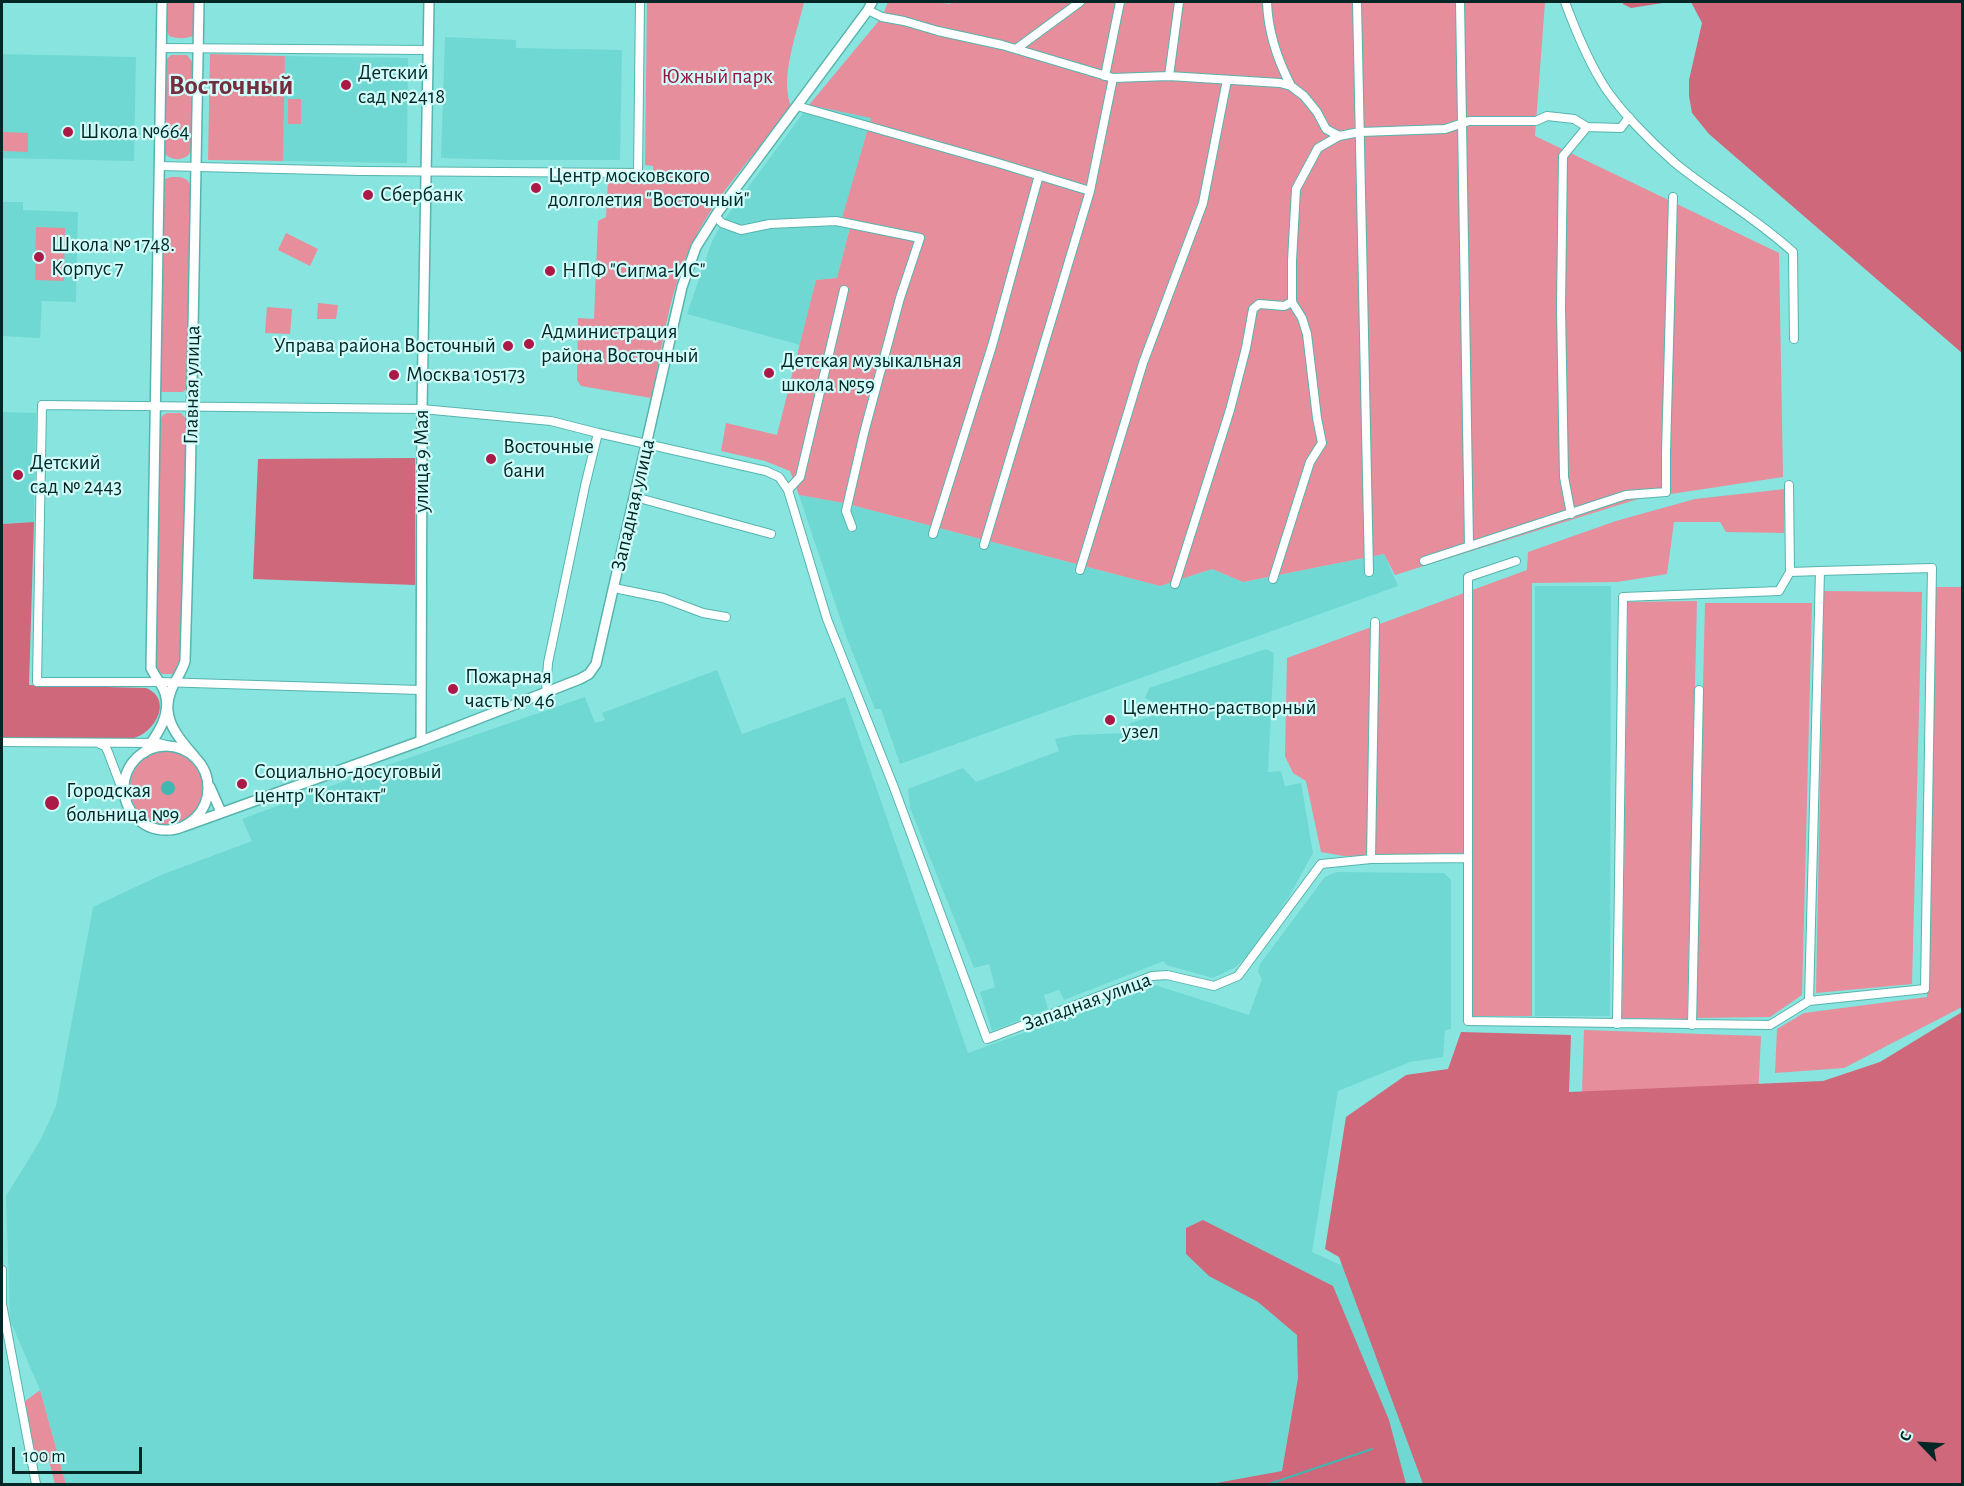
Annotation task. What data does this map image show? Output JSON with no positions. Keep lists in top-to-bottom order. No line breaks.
{"streets":{"street":["Главная улица","улица 9 Мая","Западная улица"]},"crossings":[["Главная улица","Западная улица"],["улица 9 Мая","Западная улица"]],"districts":["Восточный"],"parks":["Южный парк"],"places":["Детский сад №2418","Школа №664","Центр московского долголетия \"Восточный\"","Сбербанк","Школа № 1748. Корпус 7","НПФ \"Сигма-ИС\"","Администрация района Восточный","Управа района Восточный","Детская музыкальная школа №59","Москва 105173","Восточные бани","Детский сад № 2443","Пожарная часть № 46","Цементно-растворный узел","Социально-досуговый центр \"Контакт\"","Городская больница №9"],"scale_bar":"100 m","north":"top left"}
